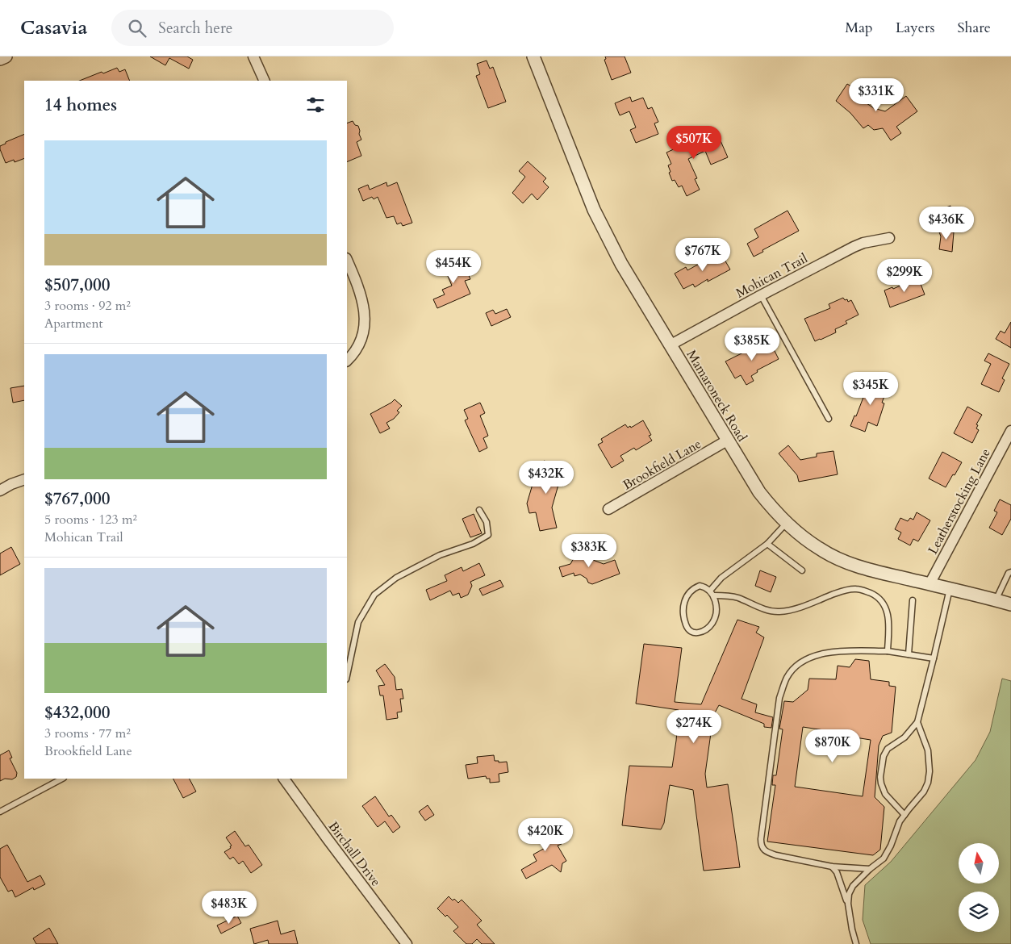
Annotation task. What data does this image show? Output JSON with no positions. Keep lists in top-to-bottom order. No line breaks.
{"streets":{"street":["Mohican Trail","Mamaroneck Road","Brookfield Lane","Leatherstocking Lane","Birchall Drive"]},"crossings":[["Mohican Trail","Mamaroneck Road"],["Mamaroneck Road","Brookfield Lane"],["Mamaroneck Road","Leatherstocking Lane"]],"north":"top","page":{"header":"Casavia","search":"Search here","nav":["Map","Layers","Share"],"price":["$331K","$507K","$436K","$767K","$454K","$299K","$385K","$345K","$432K","$383K","$274K","$870K","$420K","$483K"],"heading":"14 homes","list":[{"name":"$507,000","note":"3 rooms · 92 m² · Apartment"},{"name":"$767,000","note":"5 rooms · 123 m² · Mohican Trail"},{"name":"$432,000","note":"3 rooms · 77 m² · Brookfield Lane"}]}}
